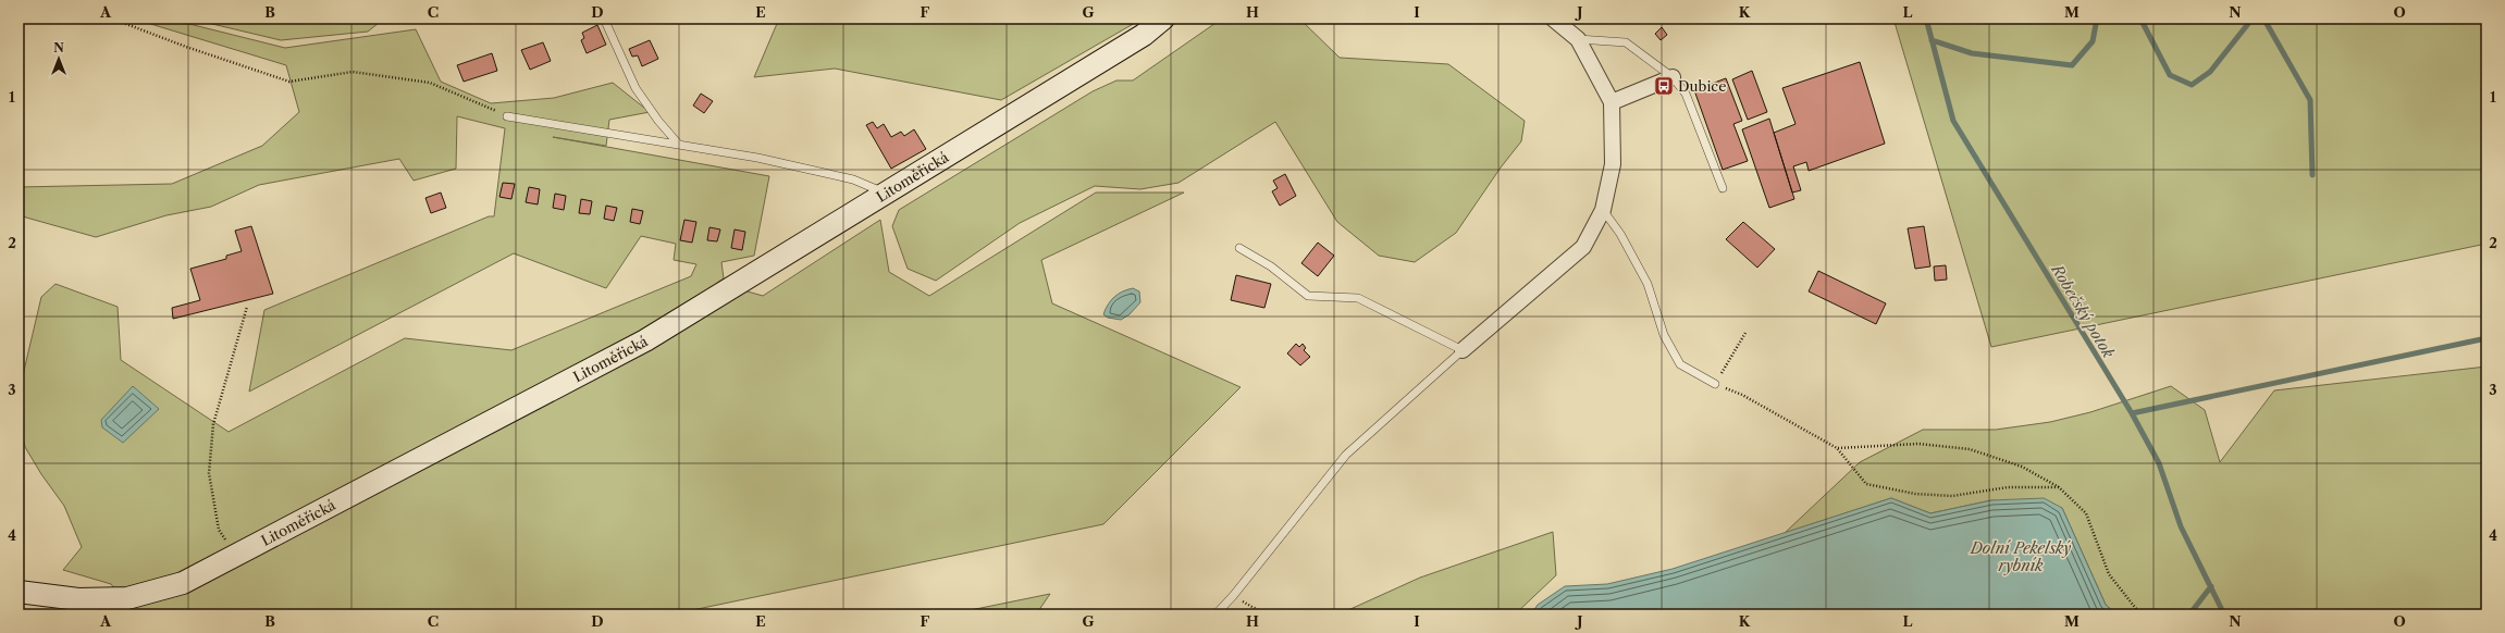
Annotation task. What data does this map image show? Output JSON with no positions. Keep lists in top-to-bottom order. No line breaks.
{"streets":{"street":["Litoměřická"]},"water":["Robečský potok","Dolní Pekelský rybník"],"places":{"bus stop":["Dubice"]},"north":"top","grid":{"columns":["A","B","C","D","E","F","G","H","I","J","K","L","M","N","O"],"rows":["1","2","3","4"]}}
